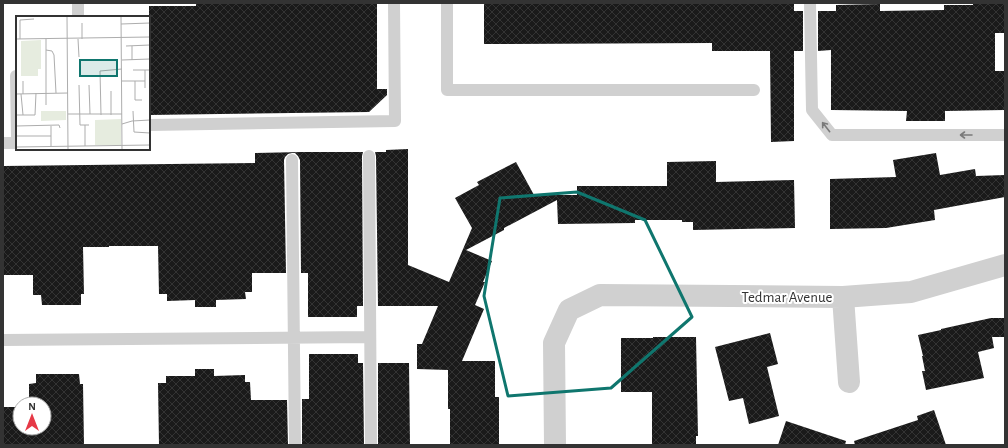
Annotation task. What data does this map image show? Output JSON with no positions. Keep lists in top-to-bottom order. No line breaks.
{"streets":{"street":["Tedmar Avenue"]},"north":"top"}
